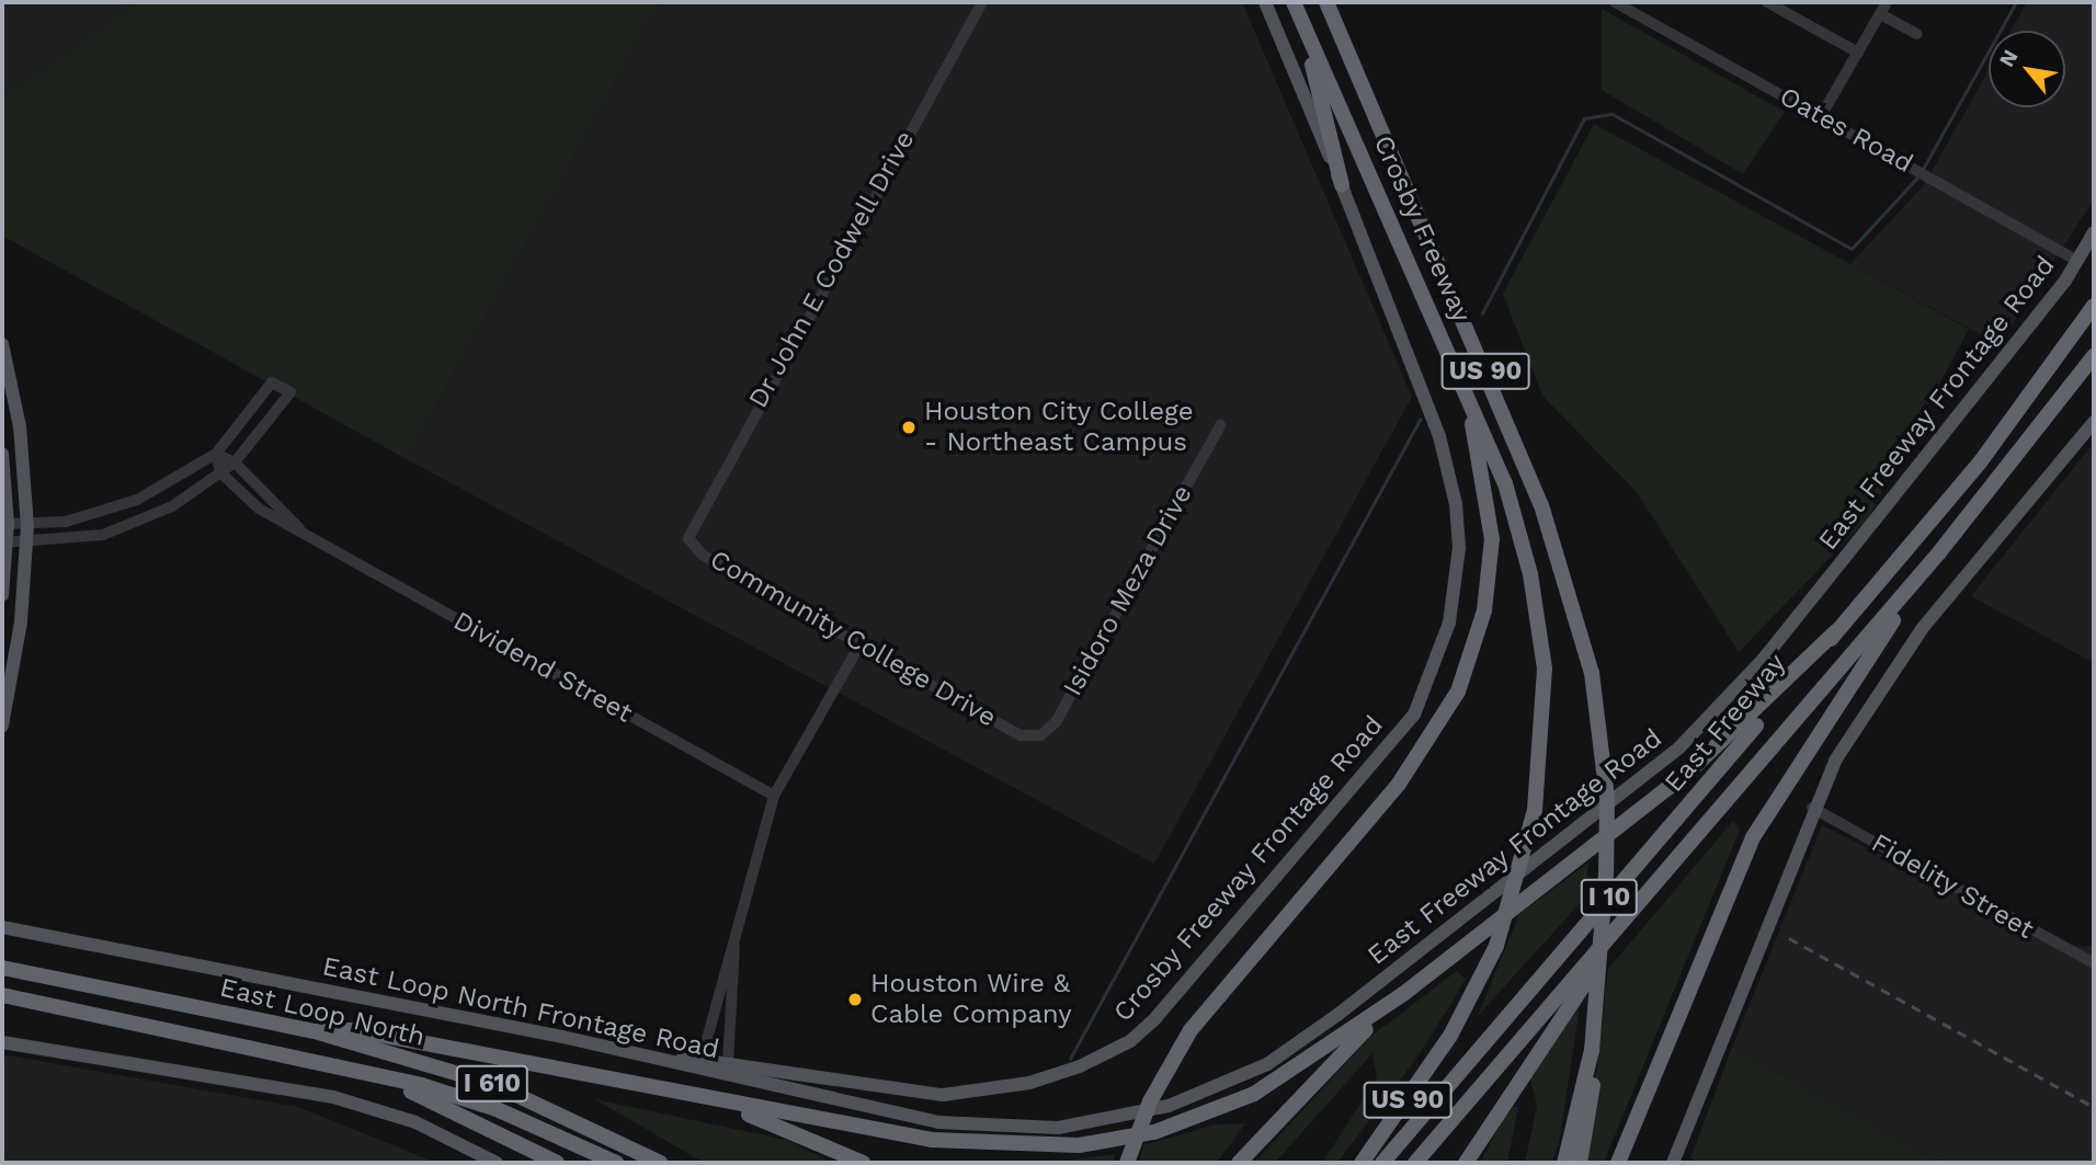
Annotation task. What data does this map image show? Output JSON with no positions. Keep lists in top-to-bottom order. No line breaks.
{"streets":{"highway":["Crosby Freeway","US 90","East Freeway","I 10","East Loop North","I 610"],"main road":["East Freeway Frontage Road","Crosby Freeway Frontage Road","East Loop North Frontage Road"],"street":["Oates Road","Dr John E Codwell Drive","Isidoro Meza Drive","Community College Drive","Dividend Street","Fidelity Street"]},"crossings":[["Oates Road","East Freeway Frontage Road"],["Dr John E Codwell Drive","Community College Drive"],["East Freeway Frontage Road","East Loop North Frontage Road"],["Isidoro Meza Drive","Community College Drive"],["Crosby Freeway Frontage Road","East Loop North Frontage Road"]],"places":["Houston City College - Northeast Campus","Houston Wire & Cable Company"],"north":"top left"}
